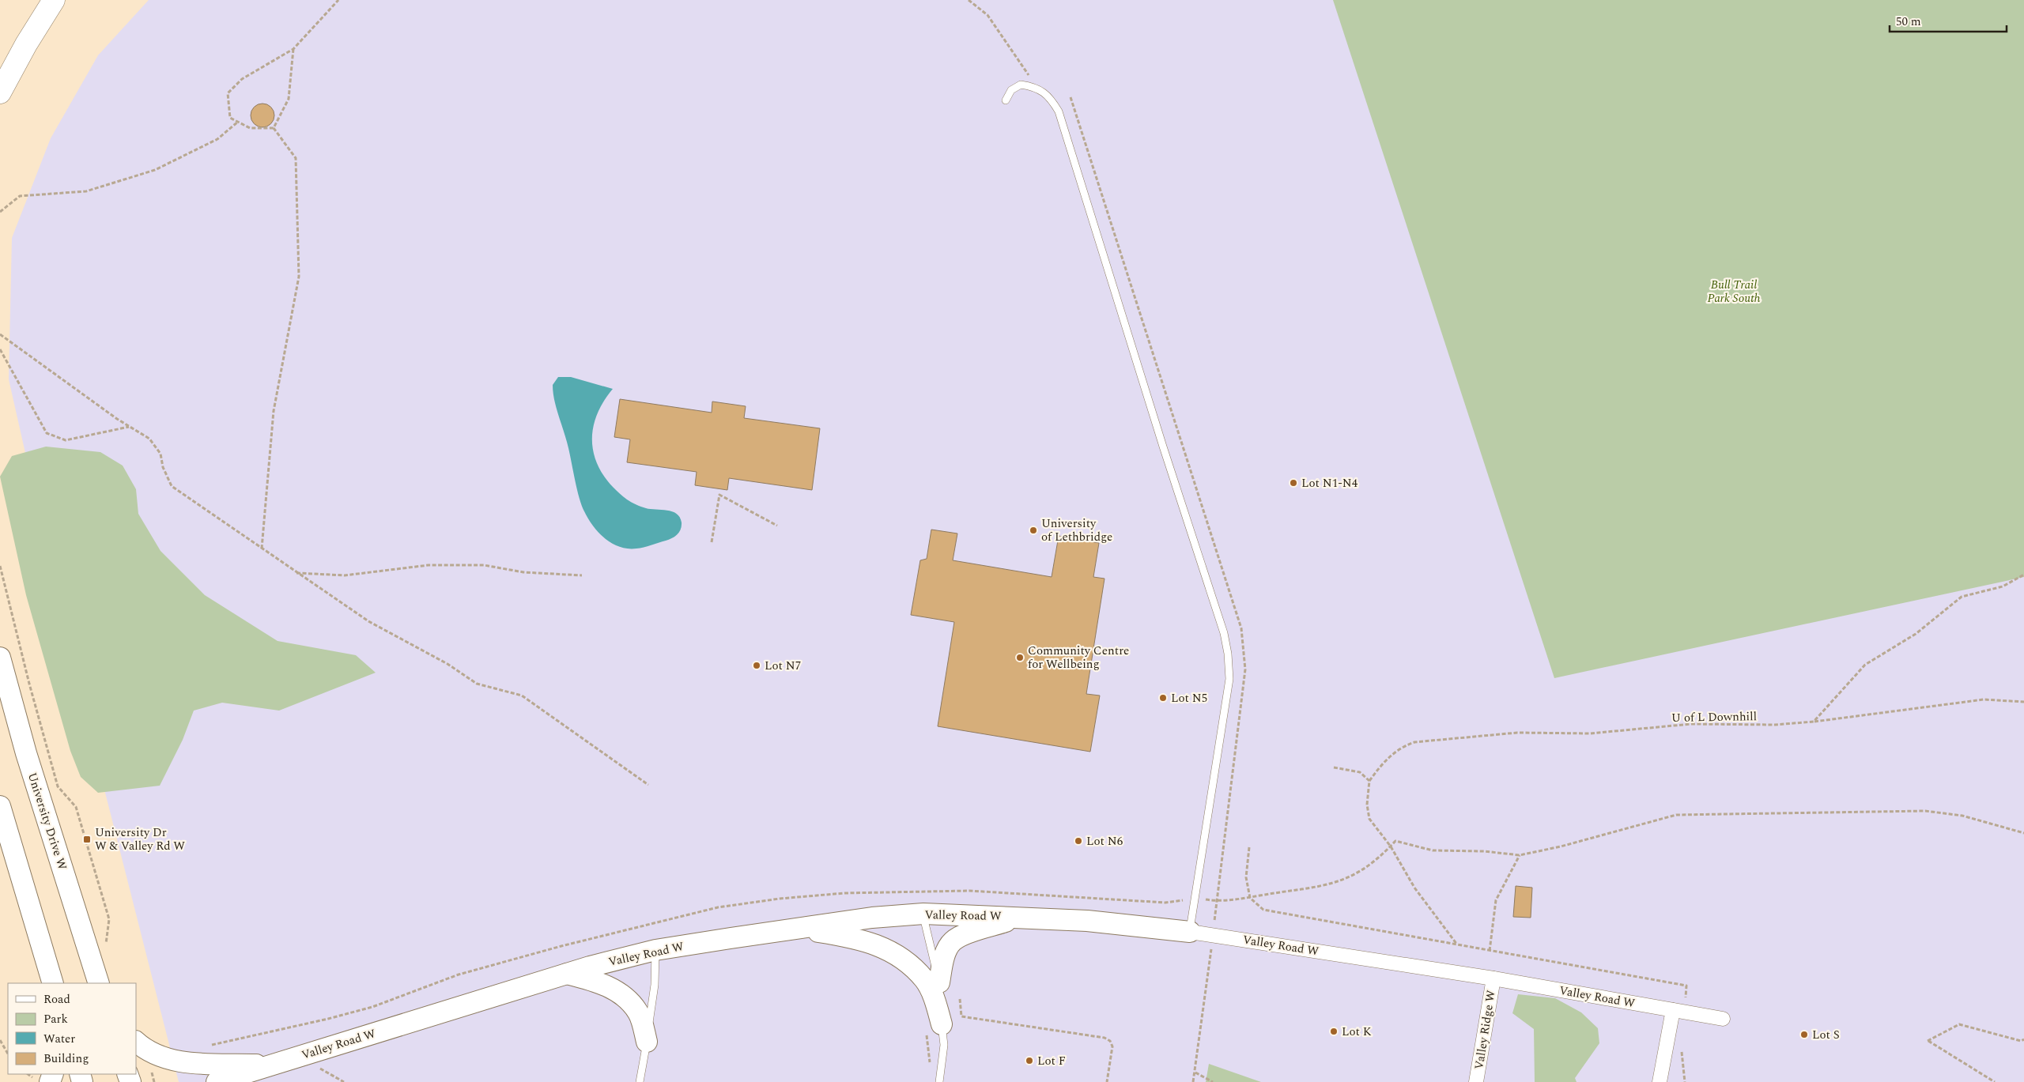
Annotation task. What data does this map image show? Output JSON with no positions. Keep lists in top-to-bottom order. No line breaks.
{"streets":{"street":["University Drive W","Valley Road W","Valley Ridge W"],"path":["U of L Downhill"]},"crossings":[["Valley Road W","Valley Ridge W"]],"parks":["Bull Trail Park South"],"places":{"other":["Lot N1-N4","University of Lethbridge","Community Centre for Wellbeing","Lot N7","Lot N5","Lot N6","Lot K","Lot S","Lot F"],"transit":["University Dr W & Valley Rd W"]},"legend":["Road","Park","Water","Building"],"scale_bar":"50 m"}
